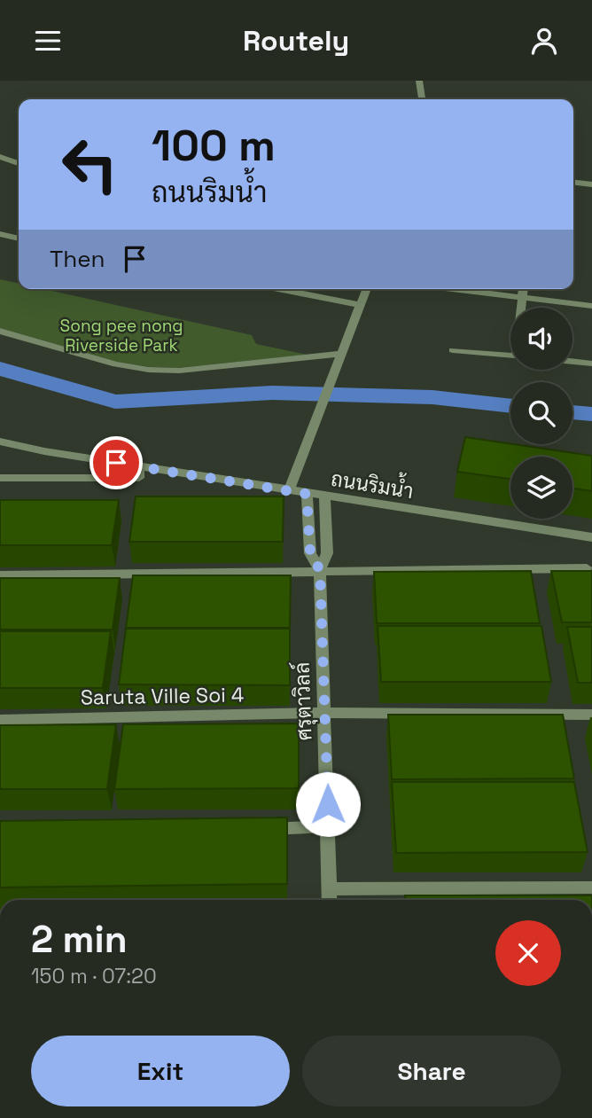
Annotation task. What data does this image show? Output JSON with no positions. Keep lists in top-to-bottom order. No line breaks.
{"streets":{"street":["ถนนริมน้ำ","Saruta Ville Soi 4","ศรุตาวิลล์"]},"crossings":[["ถนนริมน้ำ","ศรุตาวิลล์"],["Saruta Ville Soi 4","ศรุตาวิลล์"]],"parks":["Song pee nong Riverside Park"],"page":{"header":"Routely","turn":["100 m","ถนนริมน้ำ"],"then":"Then","heading":["2 min","150 m · 07:20"],"buttons":["Exit","Share"]}}
